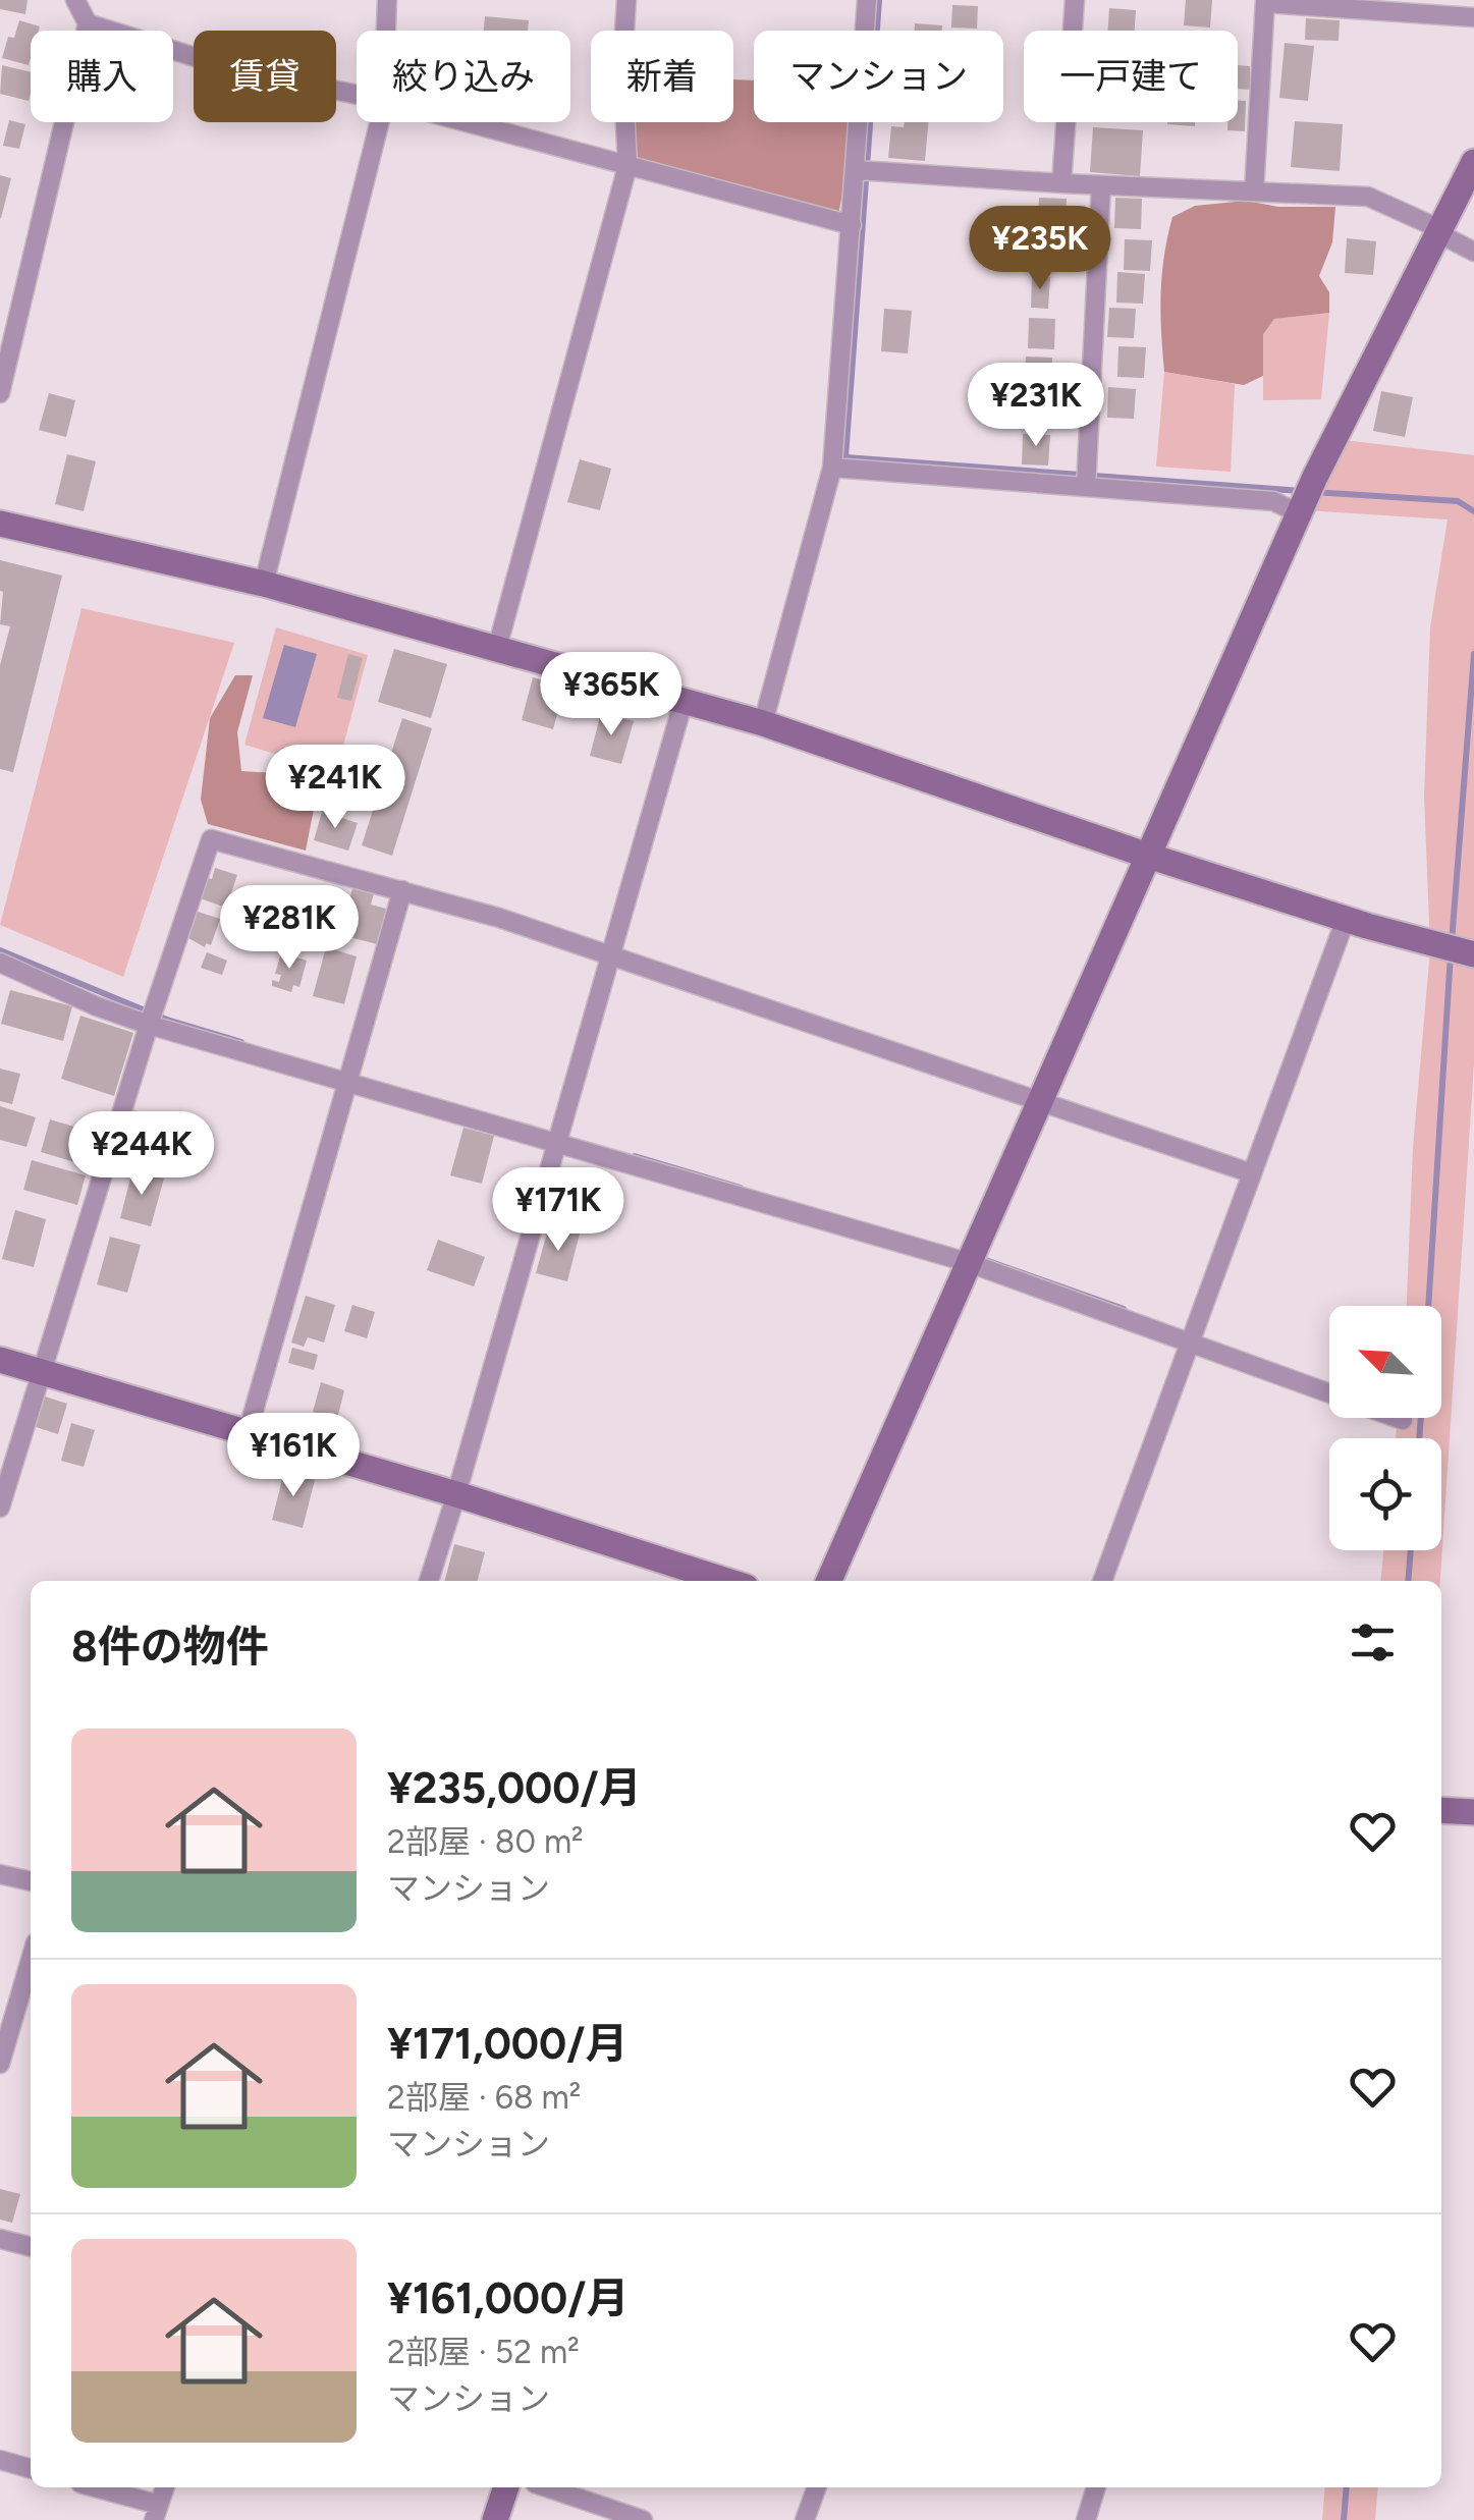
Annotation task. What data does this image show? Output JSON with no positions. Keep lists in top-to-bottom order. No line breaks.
{"north":"top left","page":{"chip":["購入","賃貸","絞り込み","新着","マンション","一戸建て"],"price":["¥235K","¥231K","¥365K","¥241K","¥281K","¥244K","¥171K","¥161K"],"heading":"8件の物件","list":[{"name":"¥235,000/月","note":"2部屋 · 80 m² · マンション"},{"name":"¥171,000/月","note":"2部屋 · 68 m² · マンション"},{"name":"¥161,000/月","note":"2部屋 · 52 m² · マンション"}]}}
